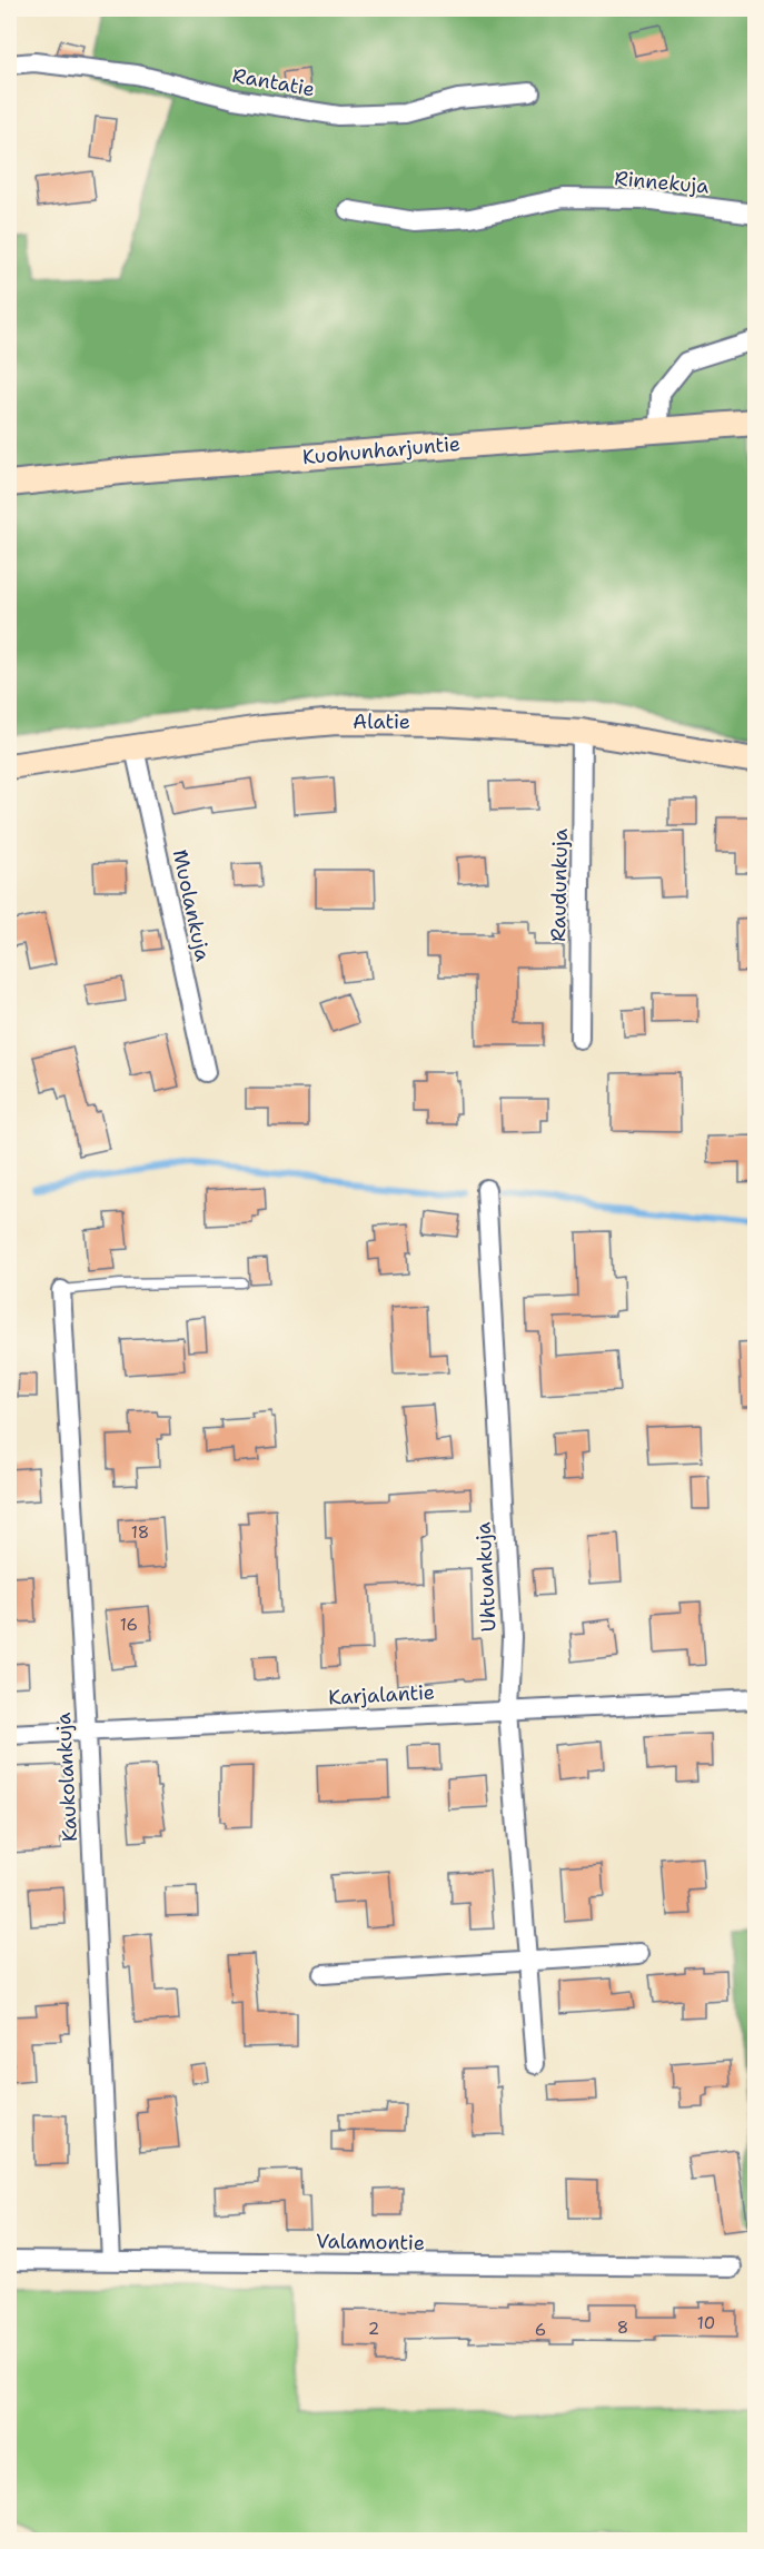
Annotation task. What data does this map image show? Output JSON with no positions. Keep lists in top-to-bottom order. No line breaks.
{"streets":{"street":["Rantatie","Rinnekuja","Kuohunharjuntie","Alatie","Raudunkuja","Muolankuja","Uhtuankuja","Karjalantie","Kaukolankuja","Valamontie"]},"crossings":[["Alatie","Raudunkuja"],["Alatie","Muolankuja"],["Uhtuankuja","Karjalantie"],["Karjalantie","Kaukolankuja"],["Kaukolankuja","Valamontie"]],"house_numbers":["18","16","10","8","2","6"]}
